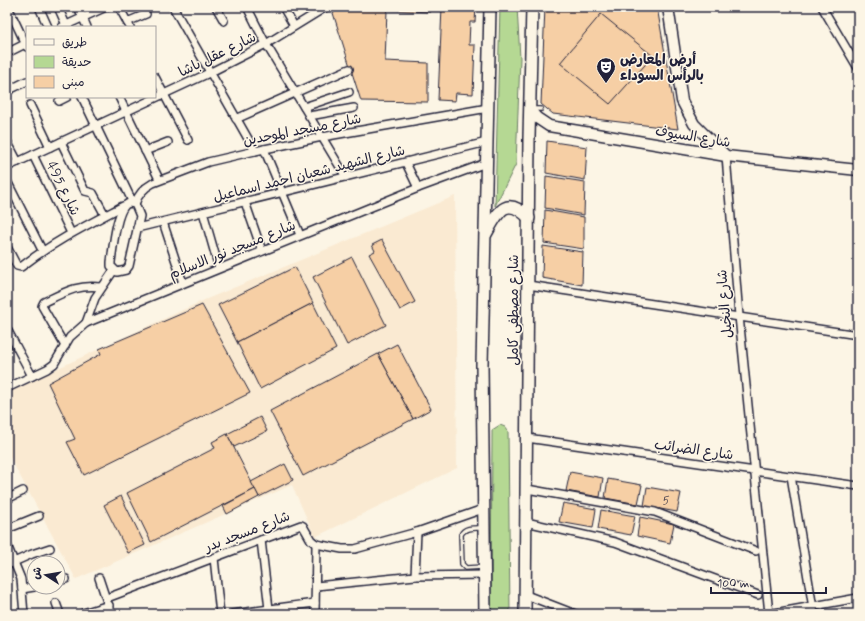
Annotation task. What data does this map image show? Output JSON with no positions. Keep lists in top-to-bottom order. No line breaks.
{"streets":{"main road":["شارع السيوف","شارع مصطفى كامل"],"street":["شارع عقل باشا","شارع مسجد الموحدين","شارع الشهيد شعبان احمد اسماعيل","شارع 495","شارع مسجد نور الاسلام","شارع النخيل","شارع الضرائب","شارع مسجد بدر"]},"crossings":[["شارع عقل باشا","شارع 495"],["شارع مسجد الموحدين","شارع مصطفى كامل"],["شارع السيوف","شارع النخيل"],["شارع السيوف","شارع مصطفى كامل"],["شارع الشهيد شعبان احمد اسماعيل","شارع مصطفى كامل"],["شارع مسجد نور الاسلام","شارع مصطفى كامل"],["شارع النخيل","شارع الضرائب"],["شارع مصطفى كامل","شارع الضرائب"]],"places":{"theatre":["أرض المعارض بالرأس السوداء"]},"house_numbers":["5"],"legend":["طريق","حديقة","مبنى"],"scale_bar":"100 m","north":"left"}
